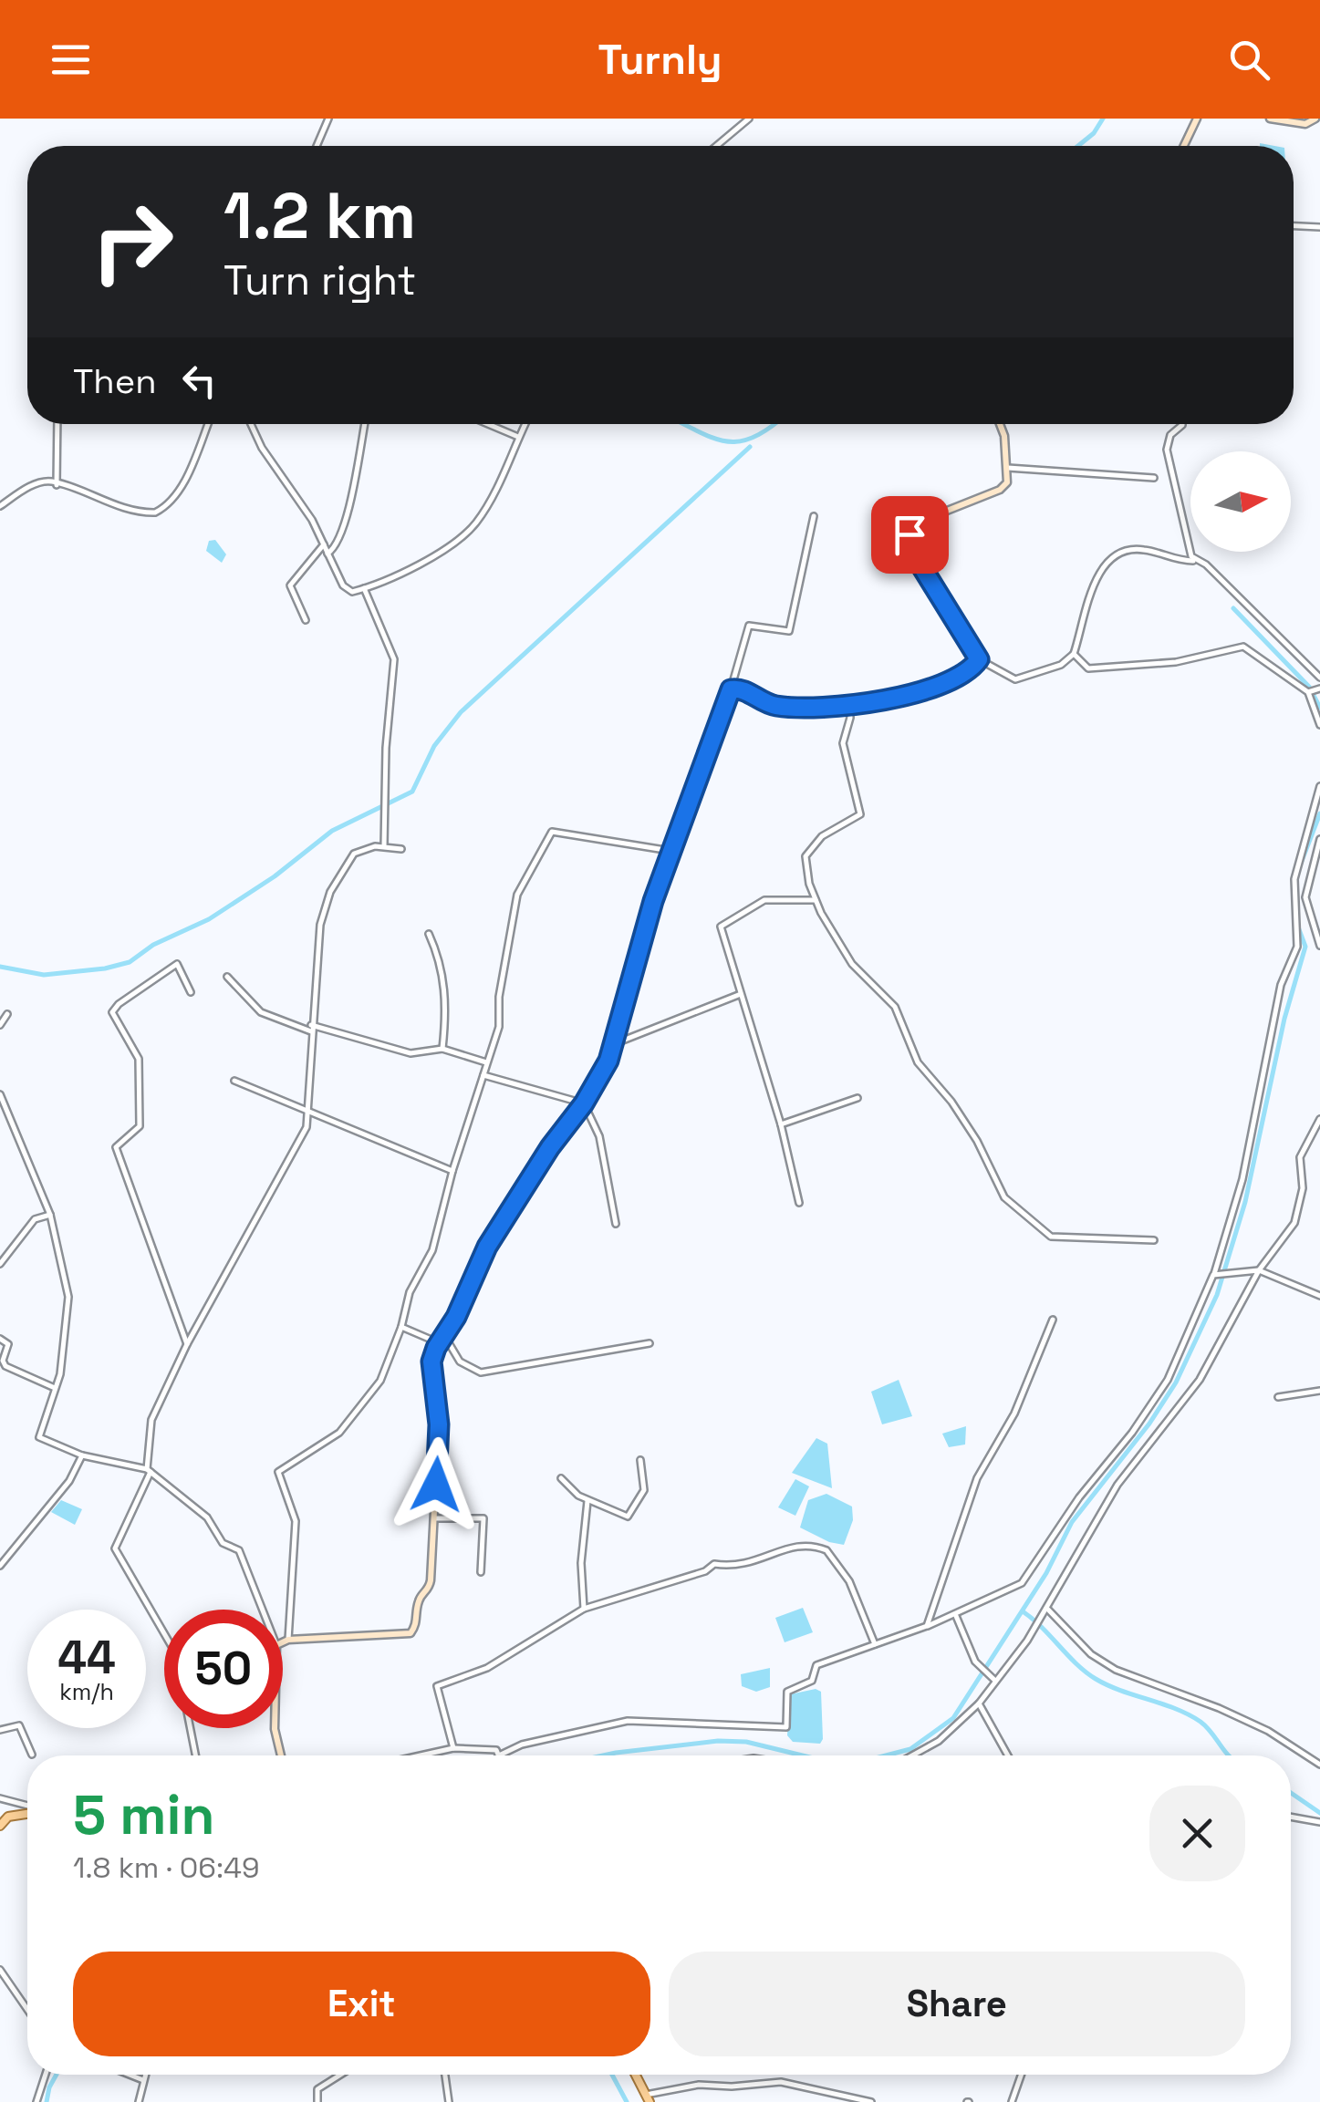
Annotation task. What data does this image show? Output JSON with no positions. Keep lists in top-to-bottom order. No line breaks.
{"north":"right","page":{"header":"Turnly","turn":["1.2 km","Turn right"],"then":"Then","speed":"44 km/h","limit":"50","heading":["5 min","1.8 km · 06:49"],"buttons":["Exit","Share"]}}
